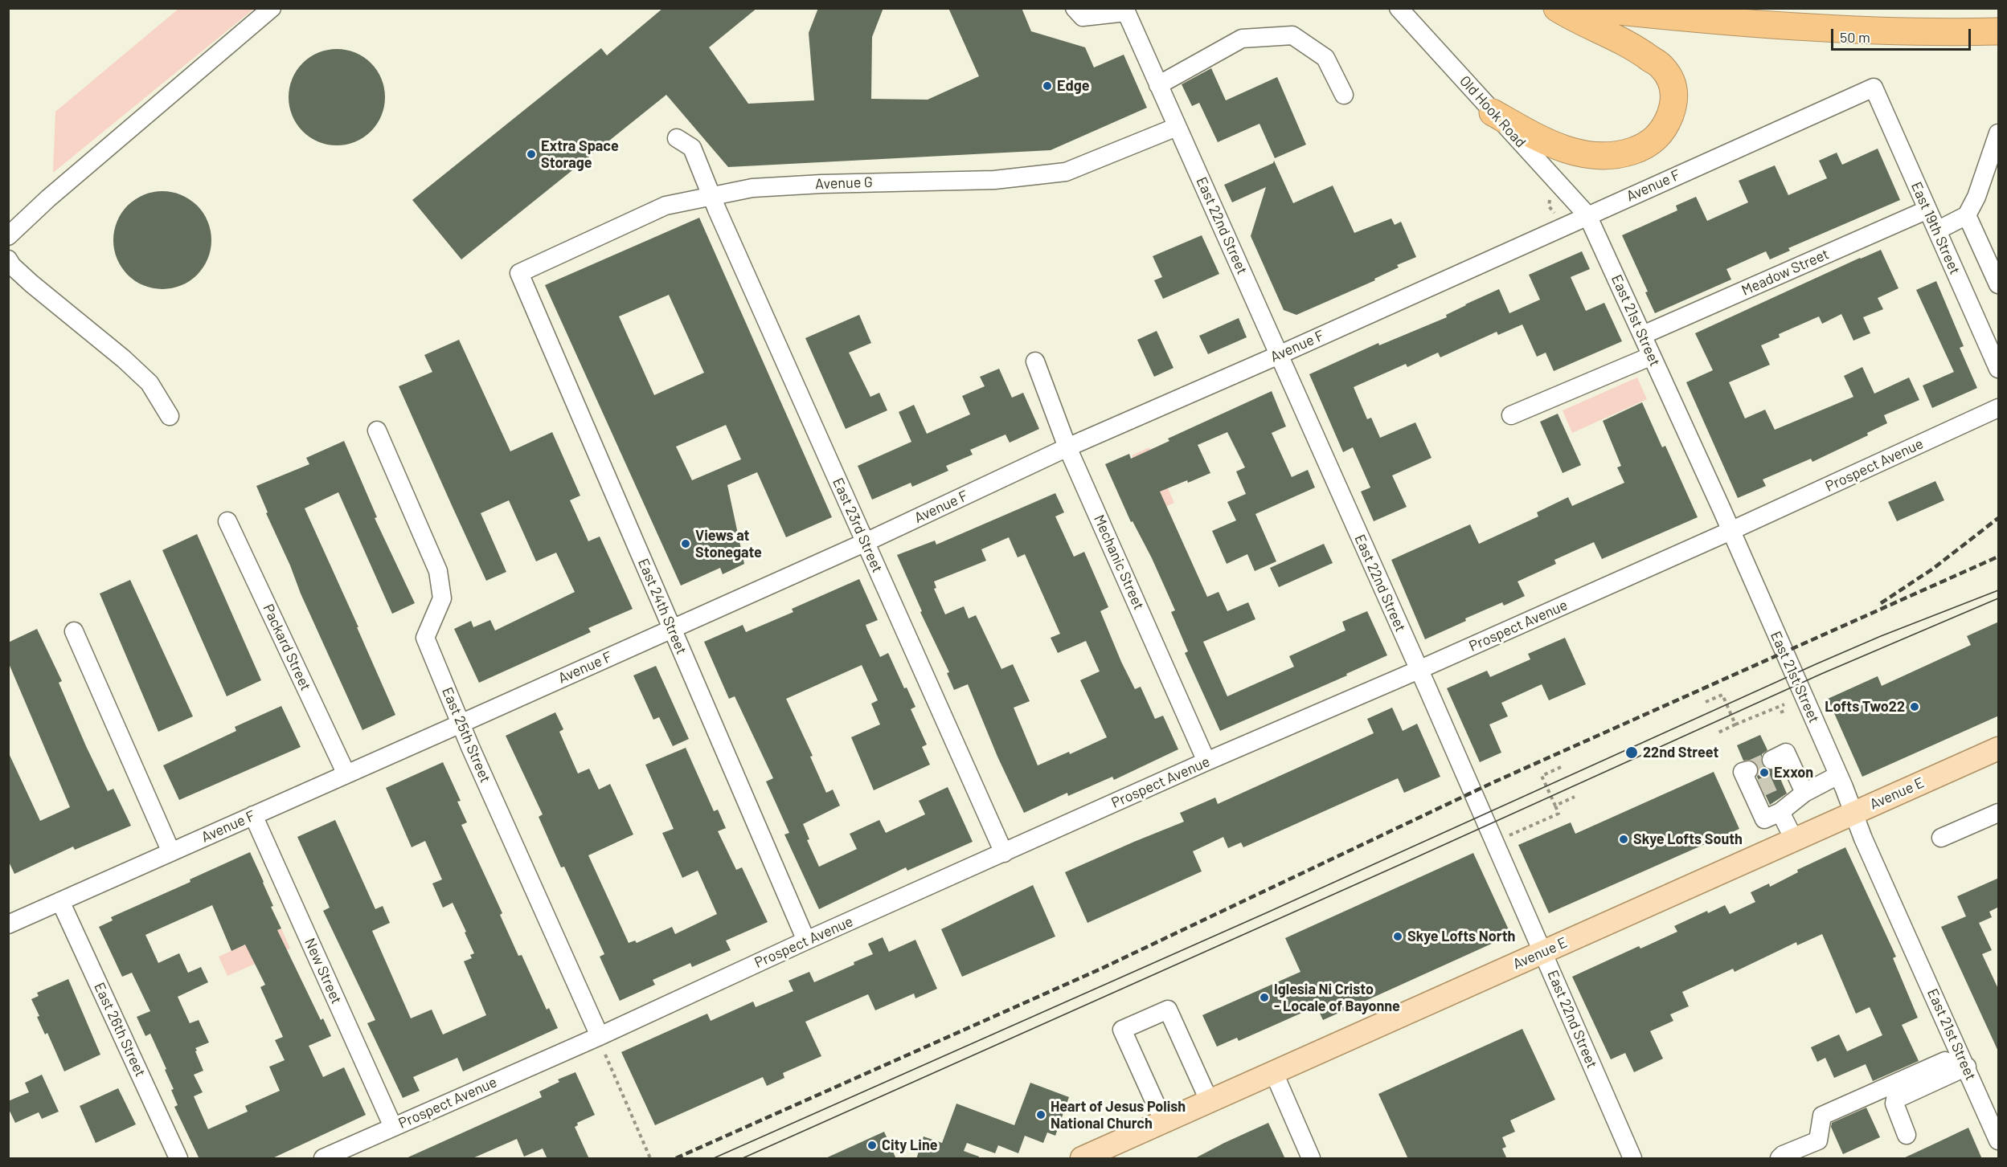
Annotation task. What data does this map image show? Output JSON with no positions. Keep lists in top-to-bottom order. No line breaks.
{"streets":{"main road":["Avenue E"],"street":["Old Hook Road","Avenue G","Avenue F","East 22nd Street","East 19th Street","Meadow Street","East 21st Street","Prospect Avenue","East 23rd Street","Mechanic Street","East 24th Street","Packard Street","East 25th Street","New Street","East 26th Street"]},"crossings":[["Old Hook Road","Avenue F"],["Old Hook Road","East 21st Street"],["Avenue G","East 22nd Street"],["Avenue G","East 23rd Street"],["Avenue G","East 24th Street"],["Avenue F","East 22nd Street"],["Avenue F","East 19th Street"],["Avenue F","East 21st Street"],["Avenue F","East 23rd Street"],["Avenue F","Mechanic Street"],["Avenue F","East 24th Street"],["Avenue F","Packard Street"],["Avenue F","East 25th Street"],["Avenue F","New Street"],["Avenue F","East 26th Street"],["East 22nd Street","Prospect Avenue"],["East 22nd Street","Avenue E"],["East 19th Street","Meadow Street"],["Meadow Street","East 21st Street"],["East 21st Street","Prospect Avenue"],["East 21st Street","Avenue E"],["Prospect Avenue","East 23rd Street"],["Prospect Avenue","Mechanic Street"],["Prospect Avenue","East 24th Street"],["Prospect Avenue","East 25th Street"],["Prospect Avenue","New Street"]],"places":["Edge","Extra Space Storage","Views at Stonegate","Lofts Two22","22nd Street","Exxon","Skye Lofts South","Skye Lofts North","Iglesia Ni Cristo - Locale of Bayonne","Heart of Jesus Polish National Church","City Line"],"scale_bar":"50 m"}
